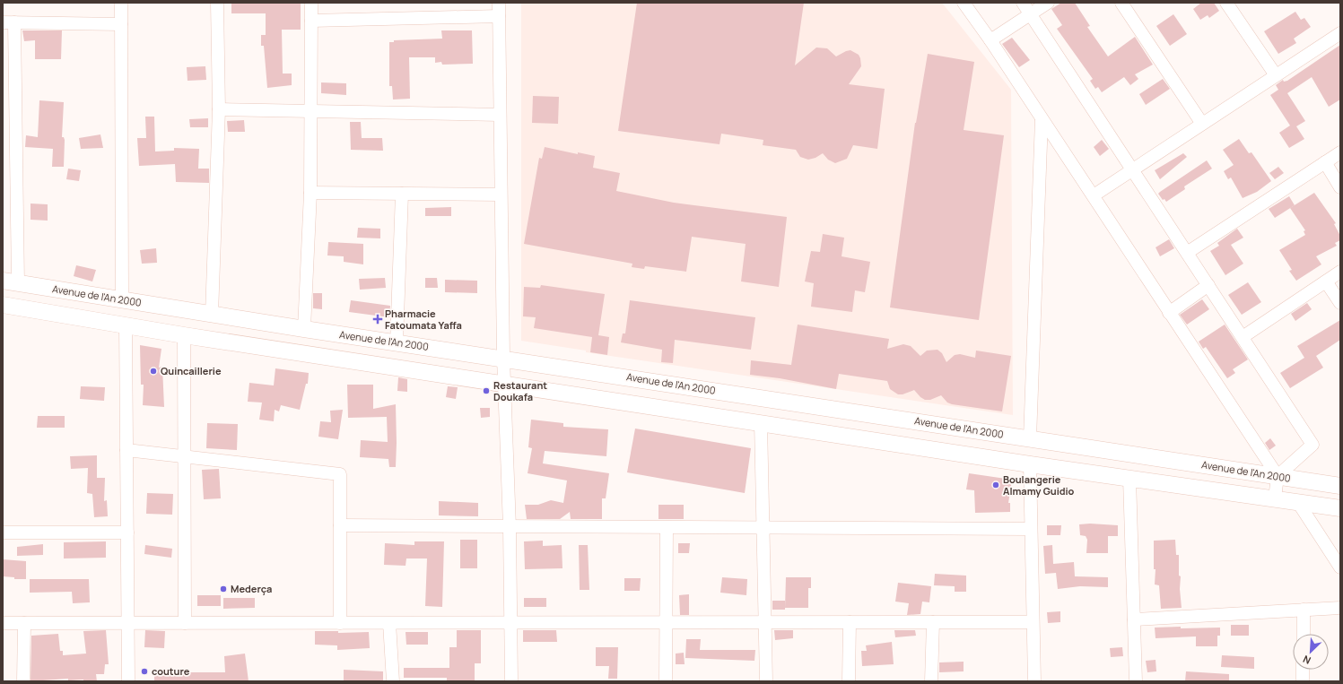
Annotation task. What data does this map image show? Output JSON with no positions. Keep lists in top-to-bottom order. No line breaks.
{"streets":{"main road":["Avenue de l'An 2000"]},"places":{"health":["Pharmacie Fatoumata Yaffa"],"other":["Quincaillerie","Restaurant Doukafa","Boulangerie Almamy Guidio","Mederça","couture"]},"north":"bottom left"}
